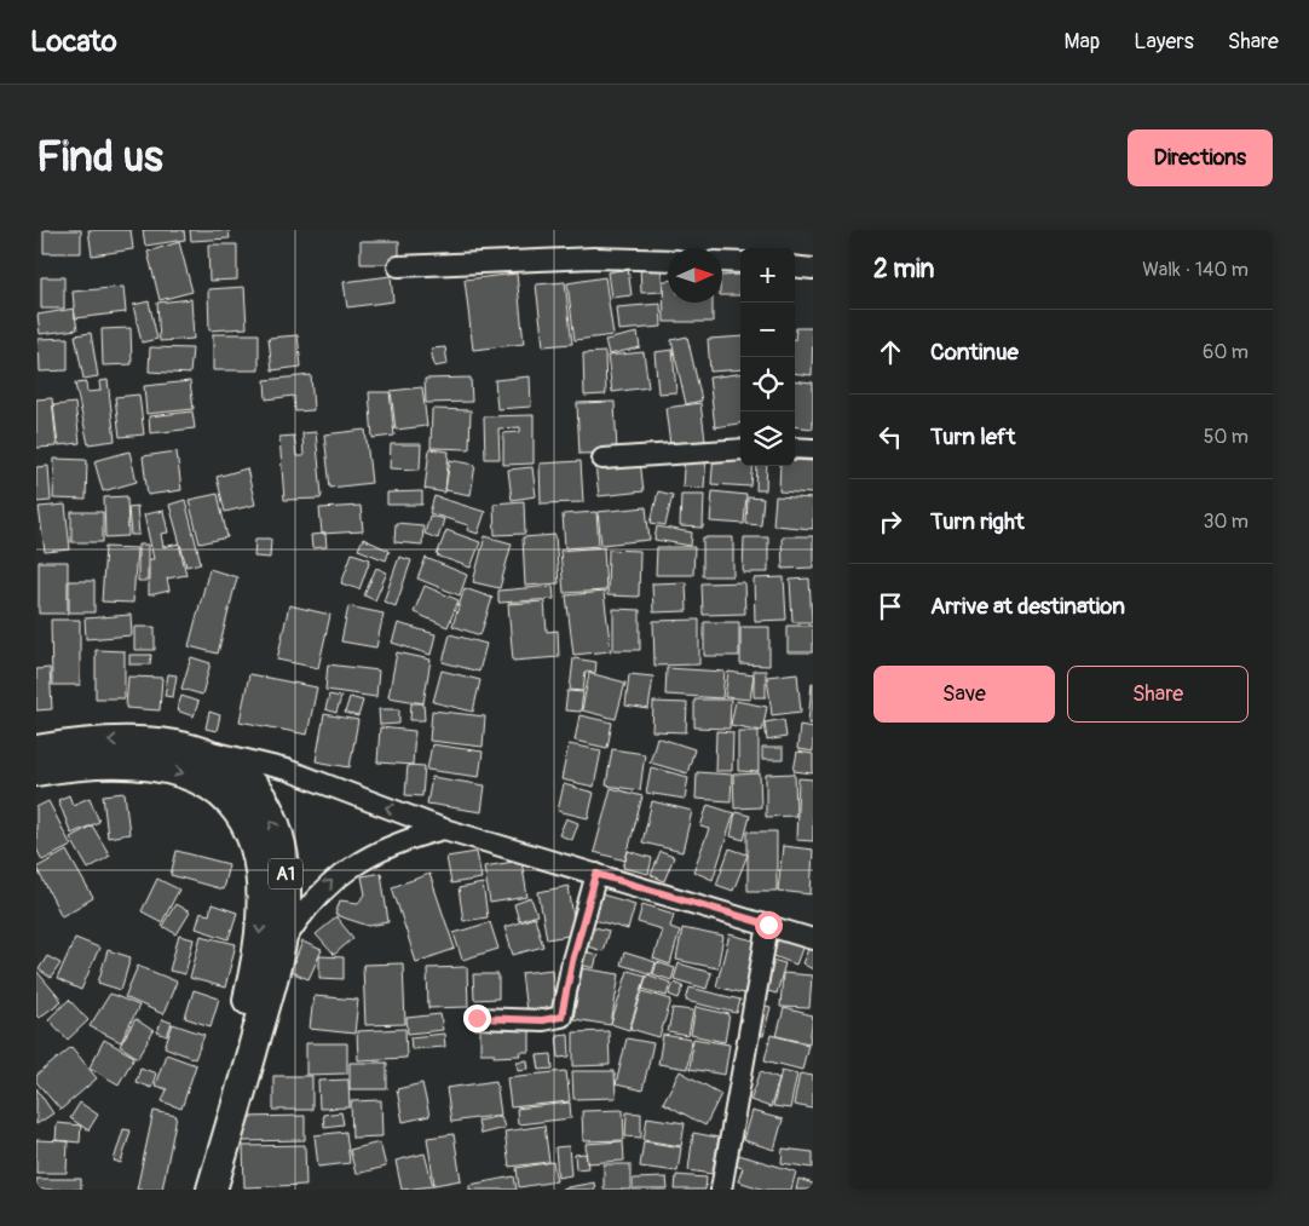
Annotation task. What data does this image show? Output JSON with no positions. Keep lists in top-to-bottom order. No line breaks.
{"streets":{"highway":["A1"]},"north":"right","page":{"header":"Locato","nav":["Map","Layers","Share"],"buttons":["Directions",["Save","Share"]],"title":"Find us","heading":["2 min","Walk · 140 m"],"map_buttons":["+","−"],"list":[["Continue","60 m"],["Turn left","50 m"],["Turn right","30 m"],"Arrive at destination"]}}
